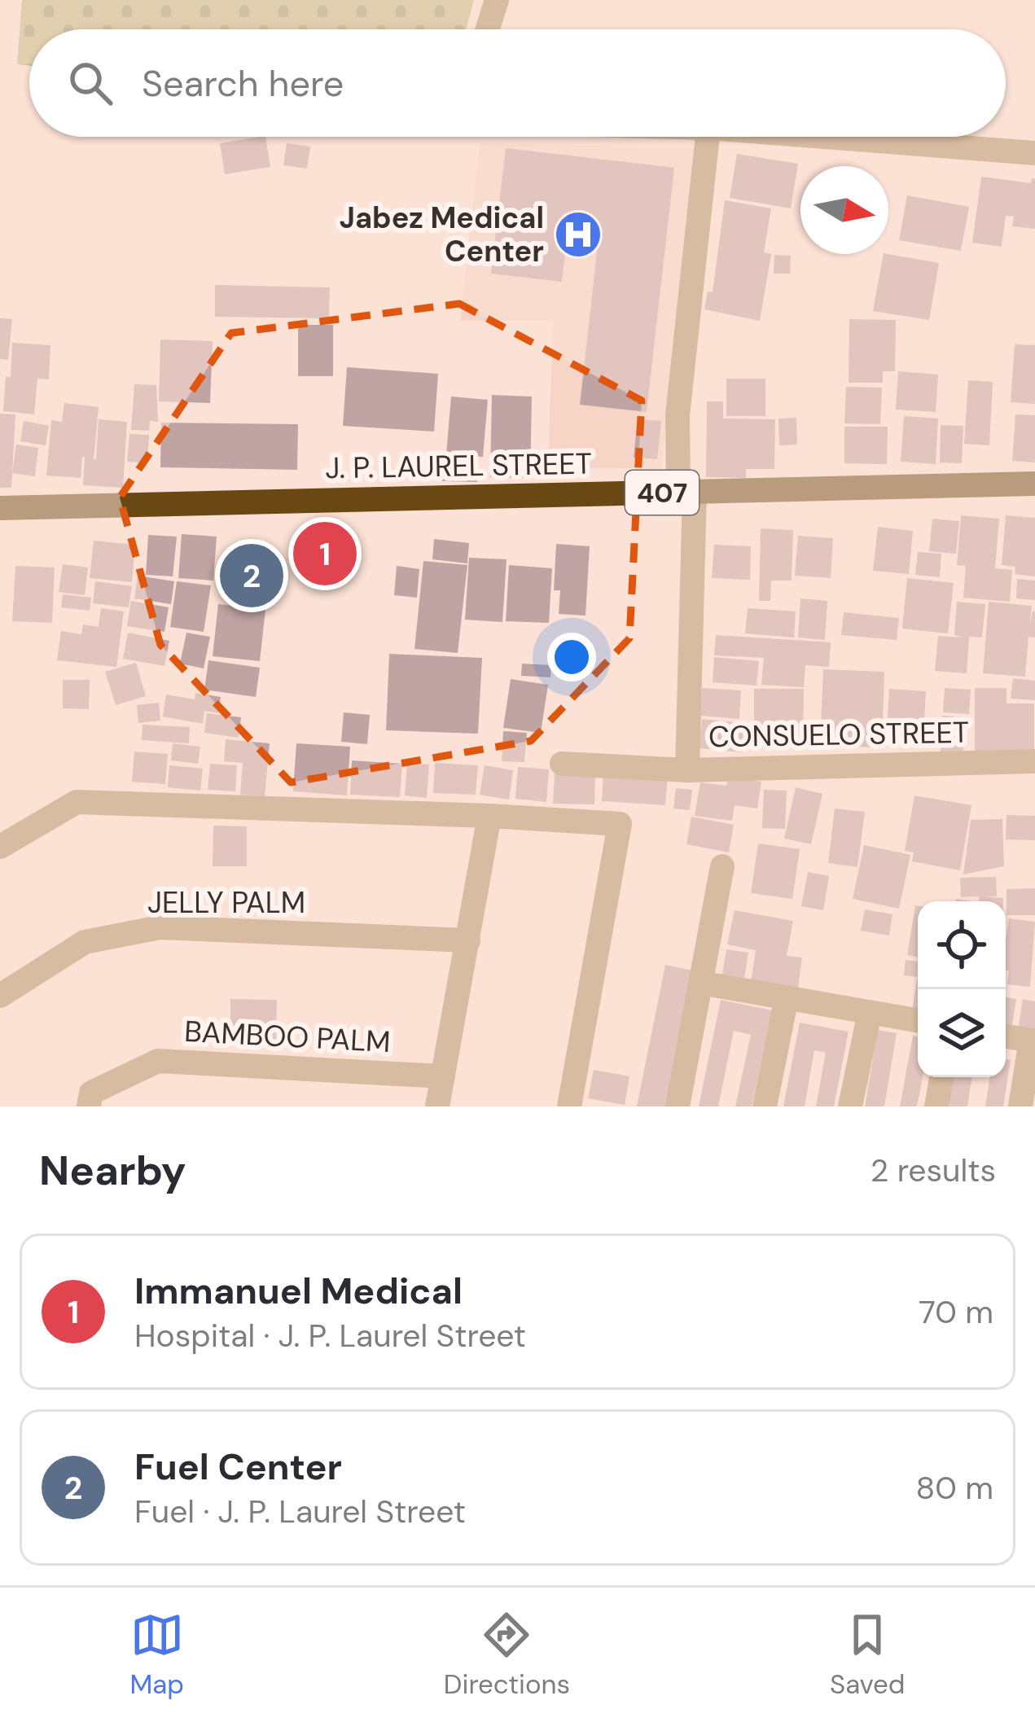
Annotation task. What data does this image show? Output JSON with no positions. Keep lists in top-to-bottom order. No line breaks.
{"streets":{"main road":["J. P. LAUREL STREET","407"],"street":["CONSUELO STREET","JELLY PALM","BAMBOO PALM"]},"crossings":[["J. P. LAUREL STREET","CONSUELO STREET"]],"places":{"hospital":["Jabez Medical Center"]},"north":"right","page":{"search":"Search here","pins":["1","2"],"heading":["Nearby","2 results"],"list":[{"mark":"1","name":"Immanuel Medical","note":"Hospital · J. P. Laurel Street","value":"70 m"},{"mark":"2","name":"Fuel Center","note":"Fuel · J. P. Laurel Street","value":"80 m"}],"nav":["Map","Directions","Saved"]}}
